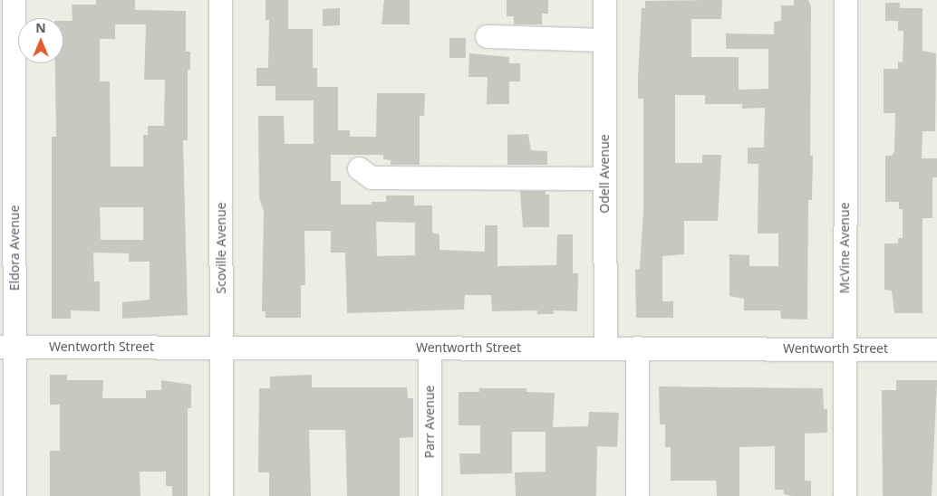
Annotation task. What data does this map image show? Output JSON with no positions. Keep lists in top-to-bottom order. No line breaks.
{"streets":{"street":["Odell Avenue","Eldora Avenue","Scoville Avenue","McVine Avenue","Wentworth Street","Parr Avenue"]},"crossings":[["Odell Avenue","Wentworth Street"],["Eldora Avenue","Wentworth Street"],["Scoville Avenue","Wentworth Street"],["McVine Avenue","Wentworth Street"],["Wentworth Street","Parr Avenue"]],"north":"top"}
